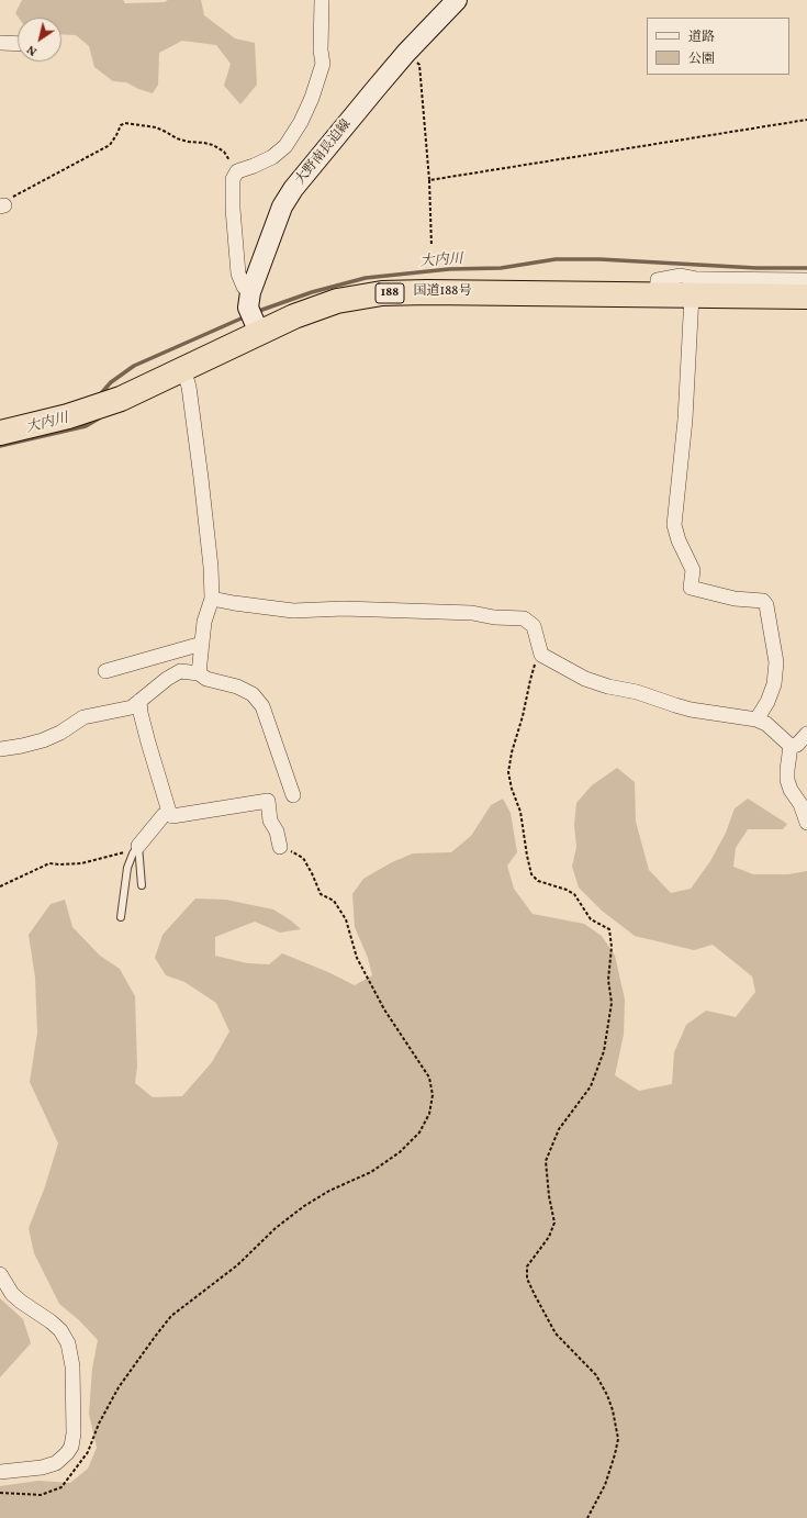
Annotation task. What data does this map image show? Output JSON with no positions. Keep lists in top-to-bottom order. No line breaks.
{"streets":{"highway":["国道188号","188"],"main road":["大野南長迫線"]},"crossings":[["大野南長迫線","国道188号"]],"water":["大内川"],"legend":["道路","公園"],"north":"bottom left"}
